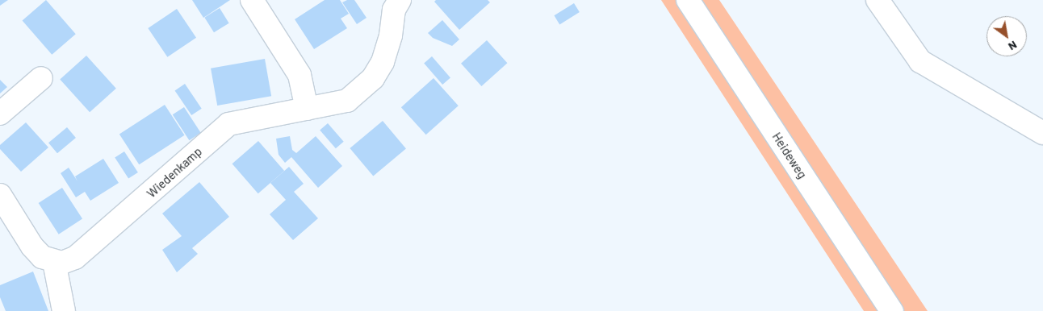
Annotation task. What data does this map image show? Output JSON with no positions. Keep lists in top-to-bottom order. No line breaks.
{"streets":{"street":["Heideweg","Wiedenkamp"]},"north":"bottom right"}
